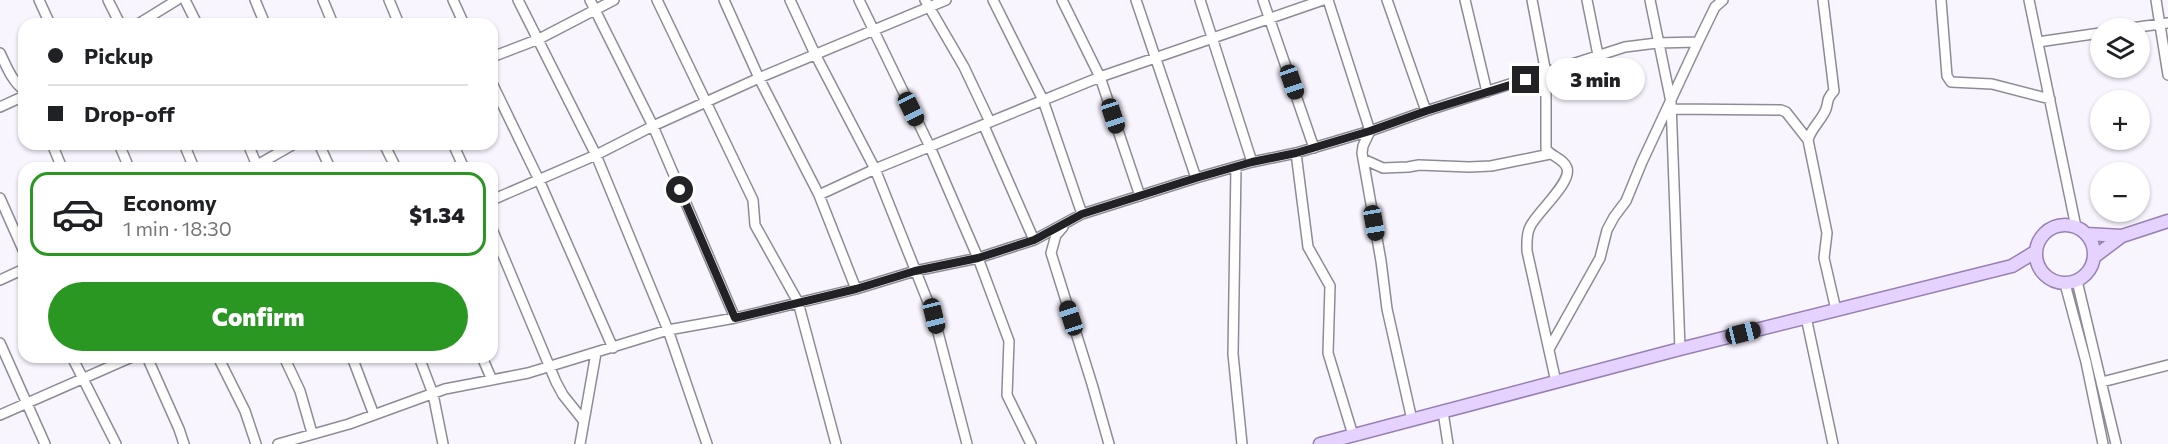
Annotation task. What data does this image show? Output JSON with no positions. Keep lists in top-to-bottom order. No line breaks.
{"page":{"map_buttons":["+","−"],"banner":["Pickup","Drop-off"],"bubble":"3 min","list":[{"name":"Economy","note":"1 min · 18:30","value":"$1.34"}],"buttons":"Confirm"}}
